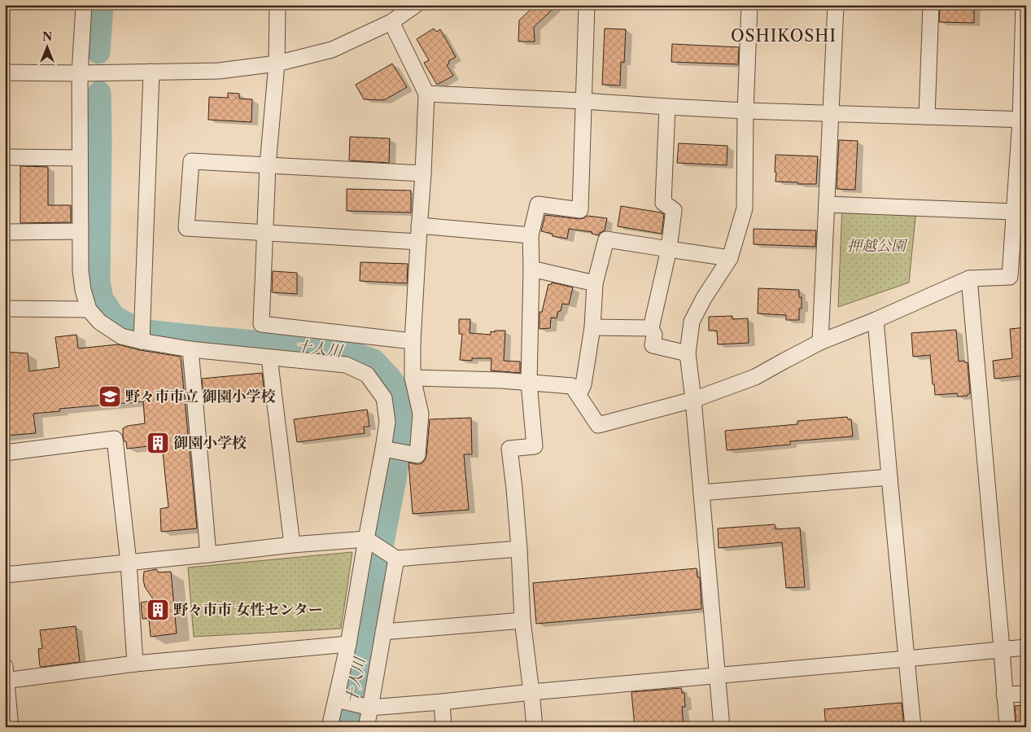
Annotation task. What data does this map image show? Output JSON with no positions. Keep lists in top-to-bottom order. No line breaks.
{"districts":["OSHIKOSHI"],"water":["十人川"],"parks":["押越公園"],"places":{"school or university":["野々市市立 御園小学校"],"building":["御園小学校","野々市市 女性センター"]},"north":"top"}
